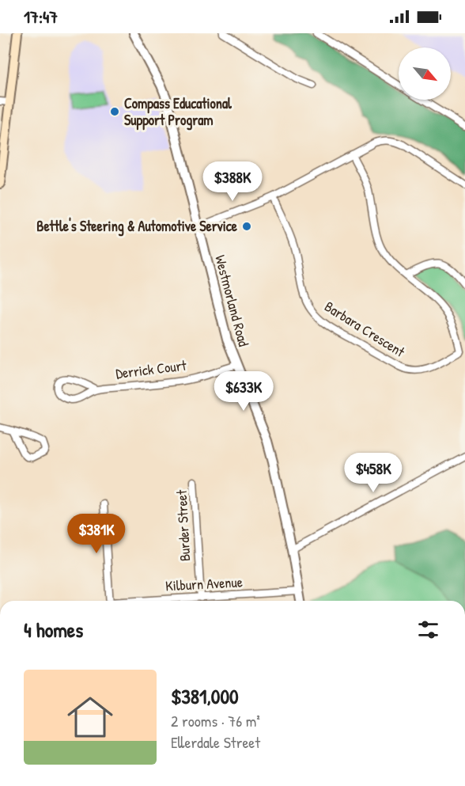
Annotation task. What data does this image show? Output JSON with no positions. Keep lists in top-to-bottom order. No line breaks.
{"streets":{"street":["Westmorland Road","Barbara Crescent","Derrick Court","Burder Street","Kilburn Avenue"]},"crossings":[["Westmorland Road","Derrick Court"],["Westmorland Road","Kilburn Avenue"],["Burder Street","Kilburn Avenue"]],"places":["Compass Educational Support Program","Bettle's Steering & Automotive Service"],"north":"bottom right","page":{"status":"17:47","price":["$388K","$633K","$458K","$381K"],"heading":"4 homes","list":[{"name":"$381,000","note":"2 rooms · 76 m² · Ellerdale Street"}]}}
